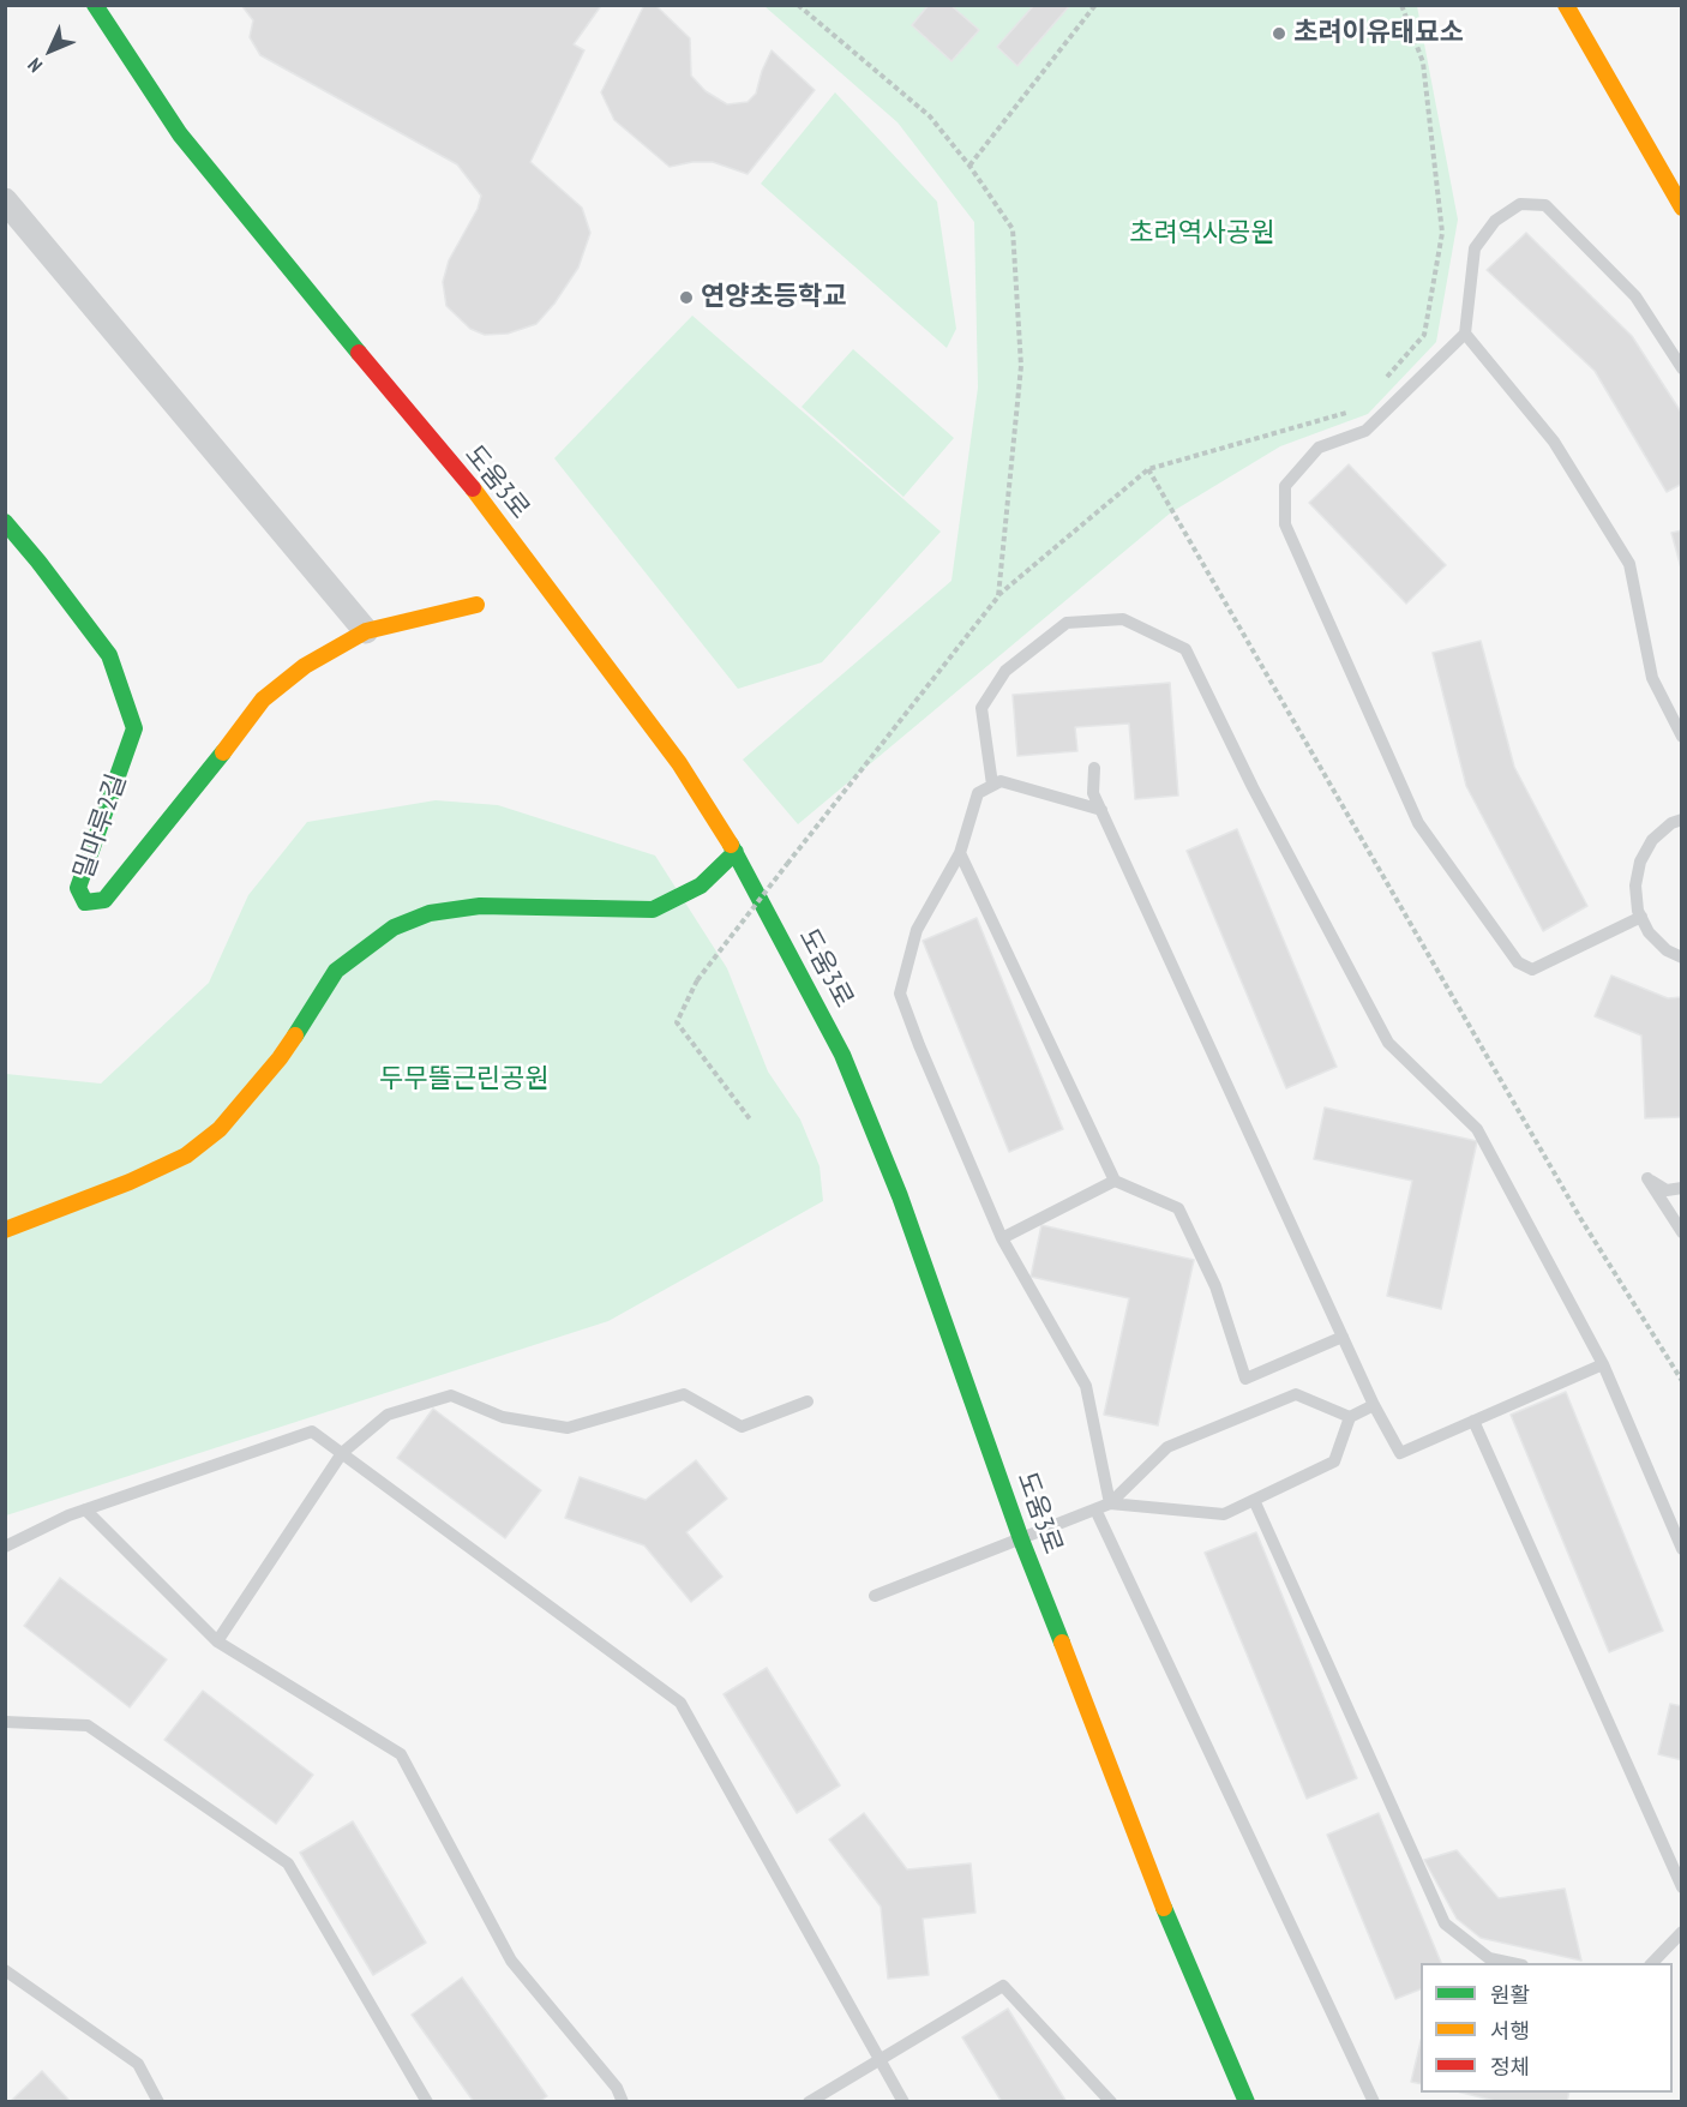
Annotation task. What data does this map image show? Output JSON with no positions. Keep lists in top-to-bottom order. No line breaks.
{"streets":{"street":["도움3로","밀마루2길"]},"parks":["초려역사공원","두무뜰근린공원"],"places":["초려이유태묘소","연양초등학교"],"legend":["원활","서행","정체"],"north":"bottom left"}
